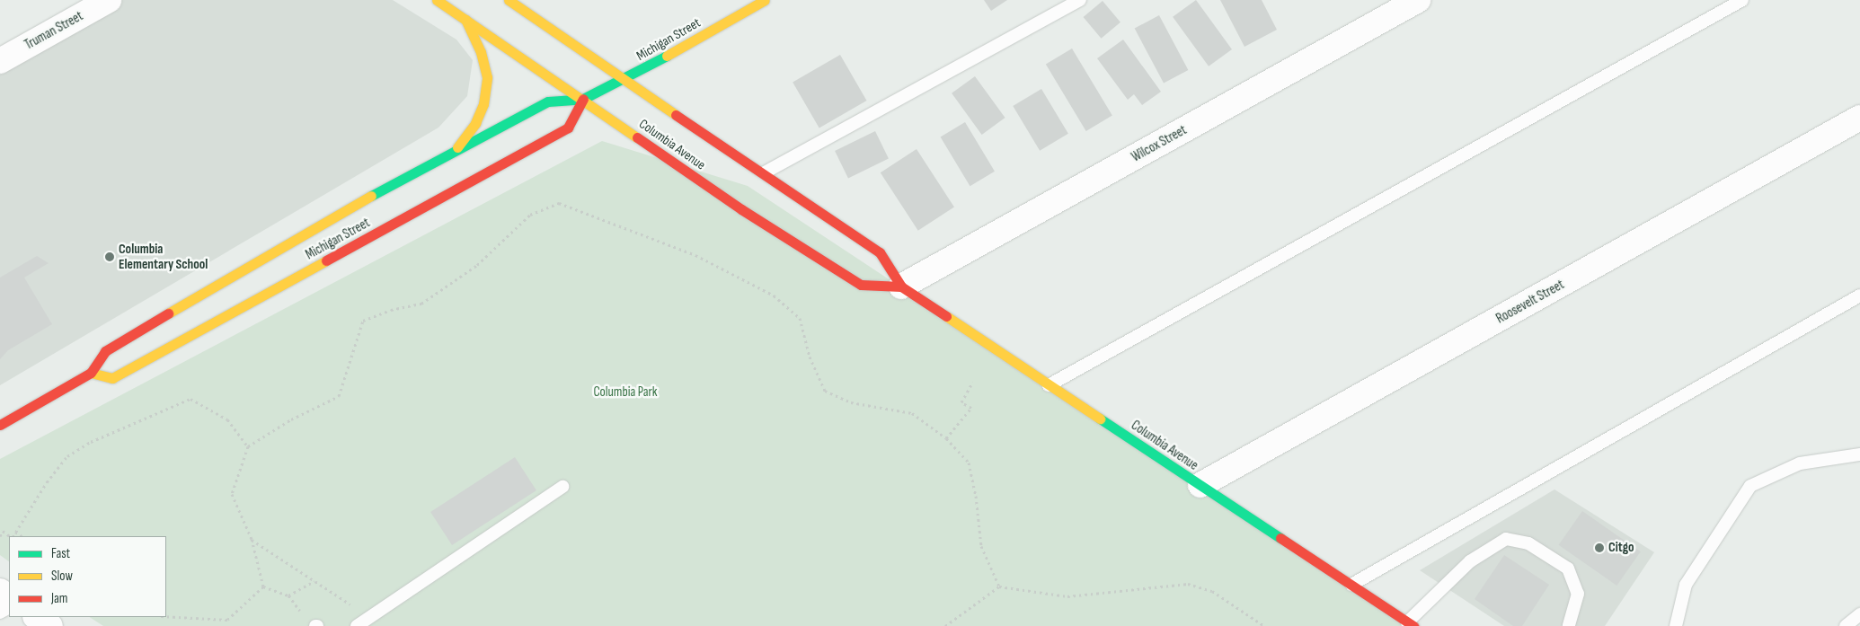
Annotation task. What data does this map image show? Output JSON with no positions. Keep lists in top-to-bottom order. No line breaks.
{"streets":{"street":["Truman Street","Michigan Street","Wilcox Street","Columbia Avenue","Roosevelt Street"]},"crossings":[["Michigan Street","Columbia Avenue"],["Wilcox Street","Columbia Avenue"],["Columbia Avenue","Roosevelt Street"]],"parks":["Columbia Park"],"places":["Columbia Elementary School","Citgo"],"legend":["Fast","Slow","Jam"]}
